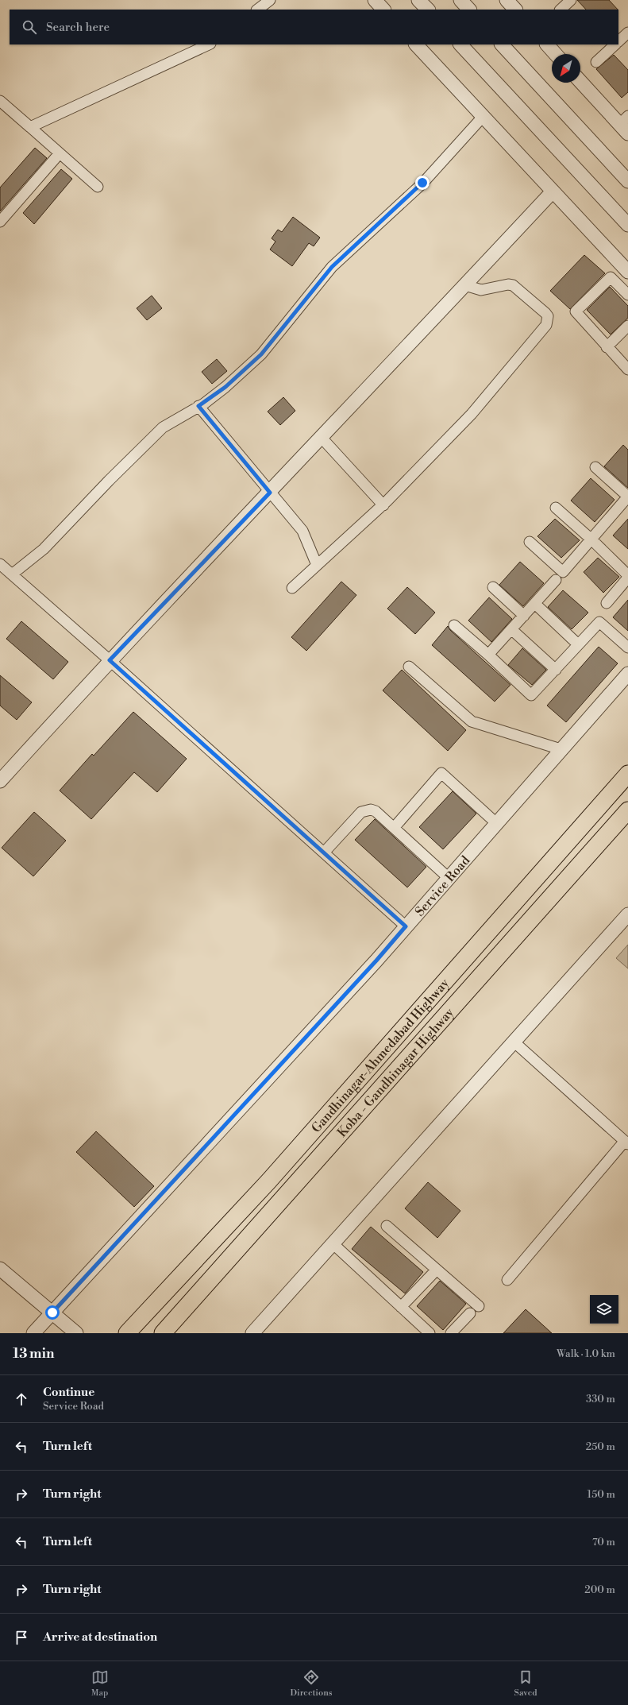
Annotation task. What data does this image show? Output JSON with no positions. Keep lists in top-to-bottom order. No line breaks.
{"streets":{"main road":["Gandhinagar-Ahmedabad Highway","Koba - Gandhinagar Highway"],"street":["Service Road"]},"north":"bottom left","page":{"search":"Search here","heading":["13 min","Walk · 1.0 km"],"list":[["Continue","Service Road","330 m"],["Turn left","250 m"],["Turn right","150 m"],["Turn left","70 m"],["Turn right","200 m"],"Arrive at destination"],"nav":["Map","Directions","Saved"]}}
